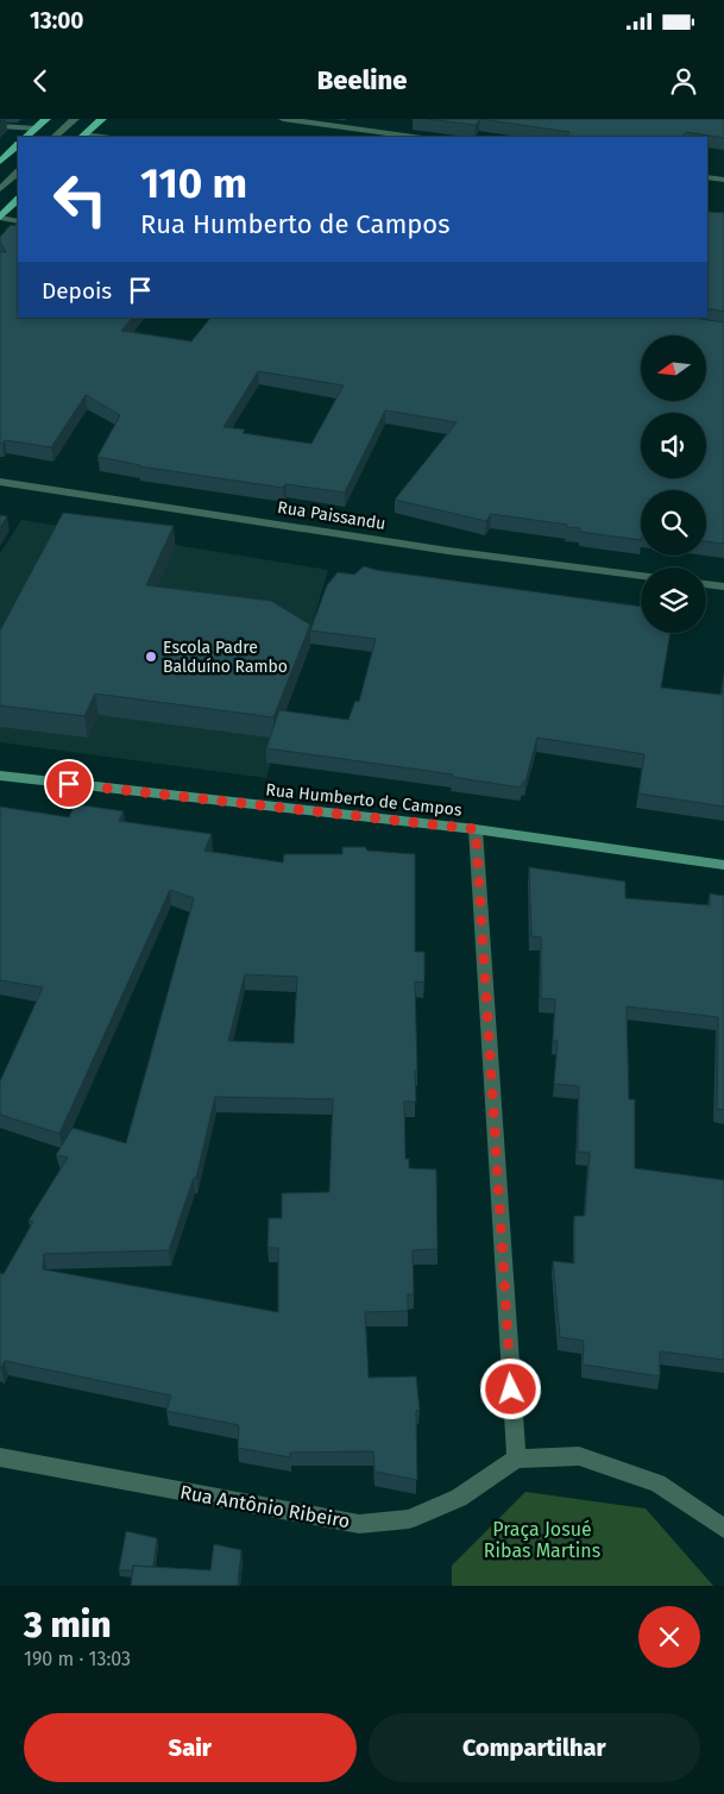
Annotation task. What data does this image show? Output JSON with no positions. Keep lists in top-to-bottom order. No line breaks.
{"streets":{"street":["Rua Paissandu","Rua Humberto de Campos","Rua Antônio Ribeiro"]},"parks":["Praça Josué Ribas Martins"],"places":["Escola Padre Balduíno Rambo"],"north":"left","page":{"status":"13:00","header":"Beeline","turn":["110 m","Rua Humberto de Campos"],"then":"Depois","heading":["3 min","190 m · 13:03"],"buttons":["Sair","Compartilhar"]}}
